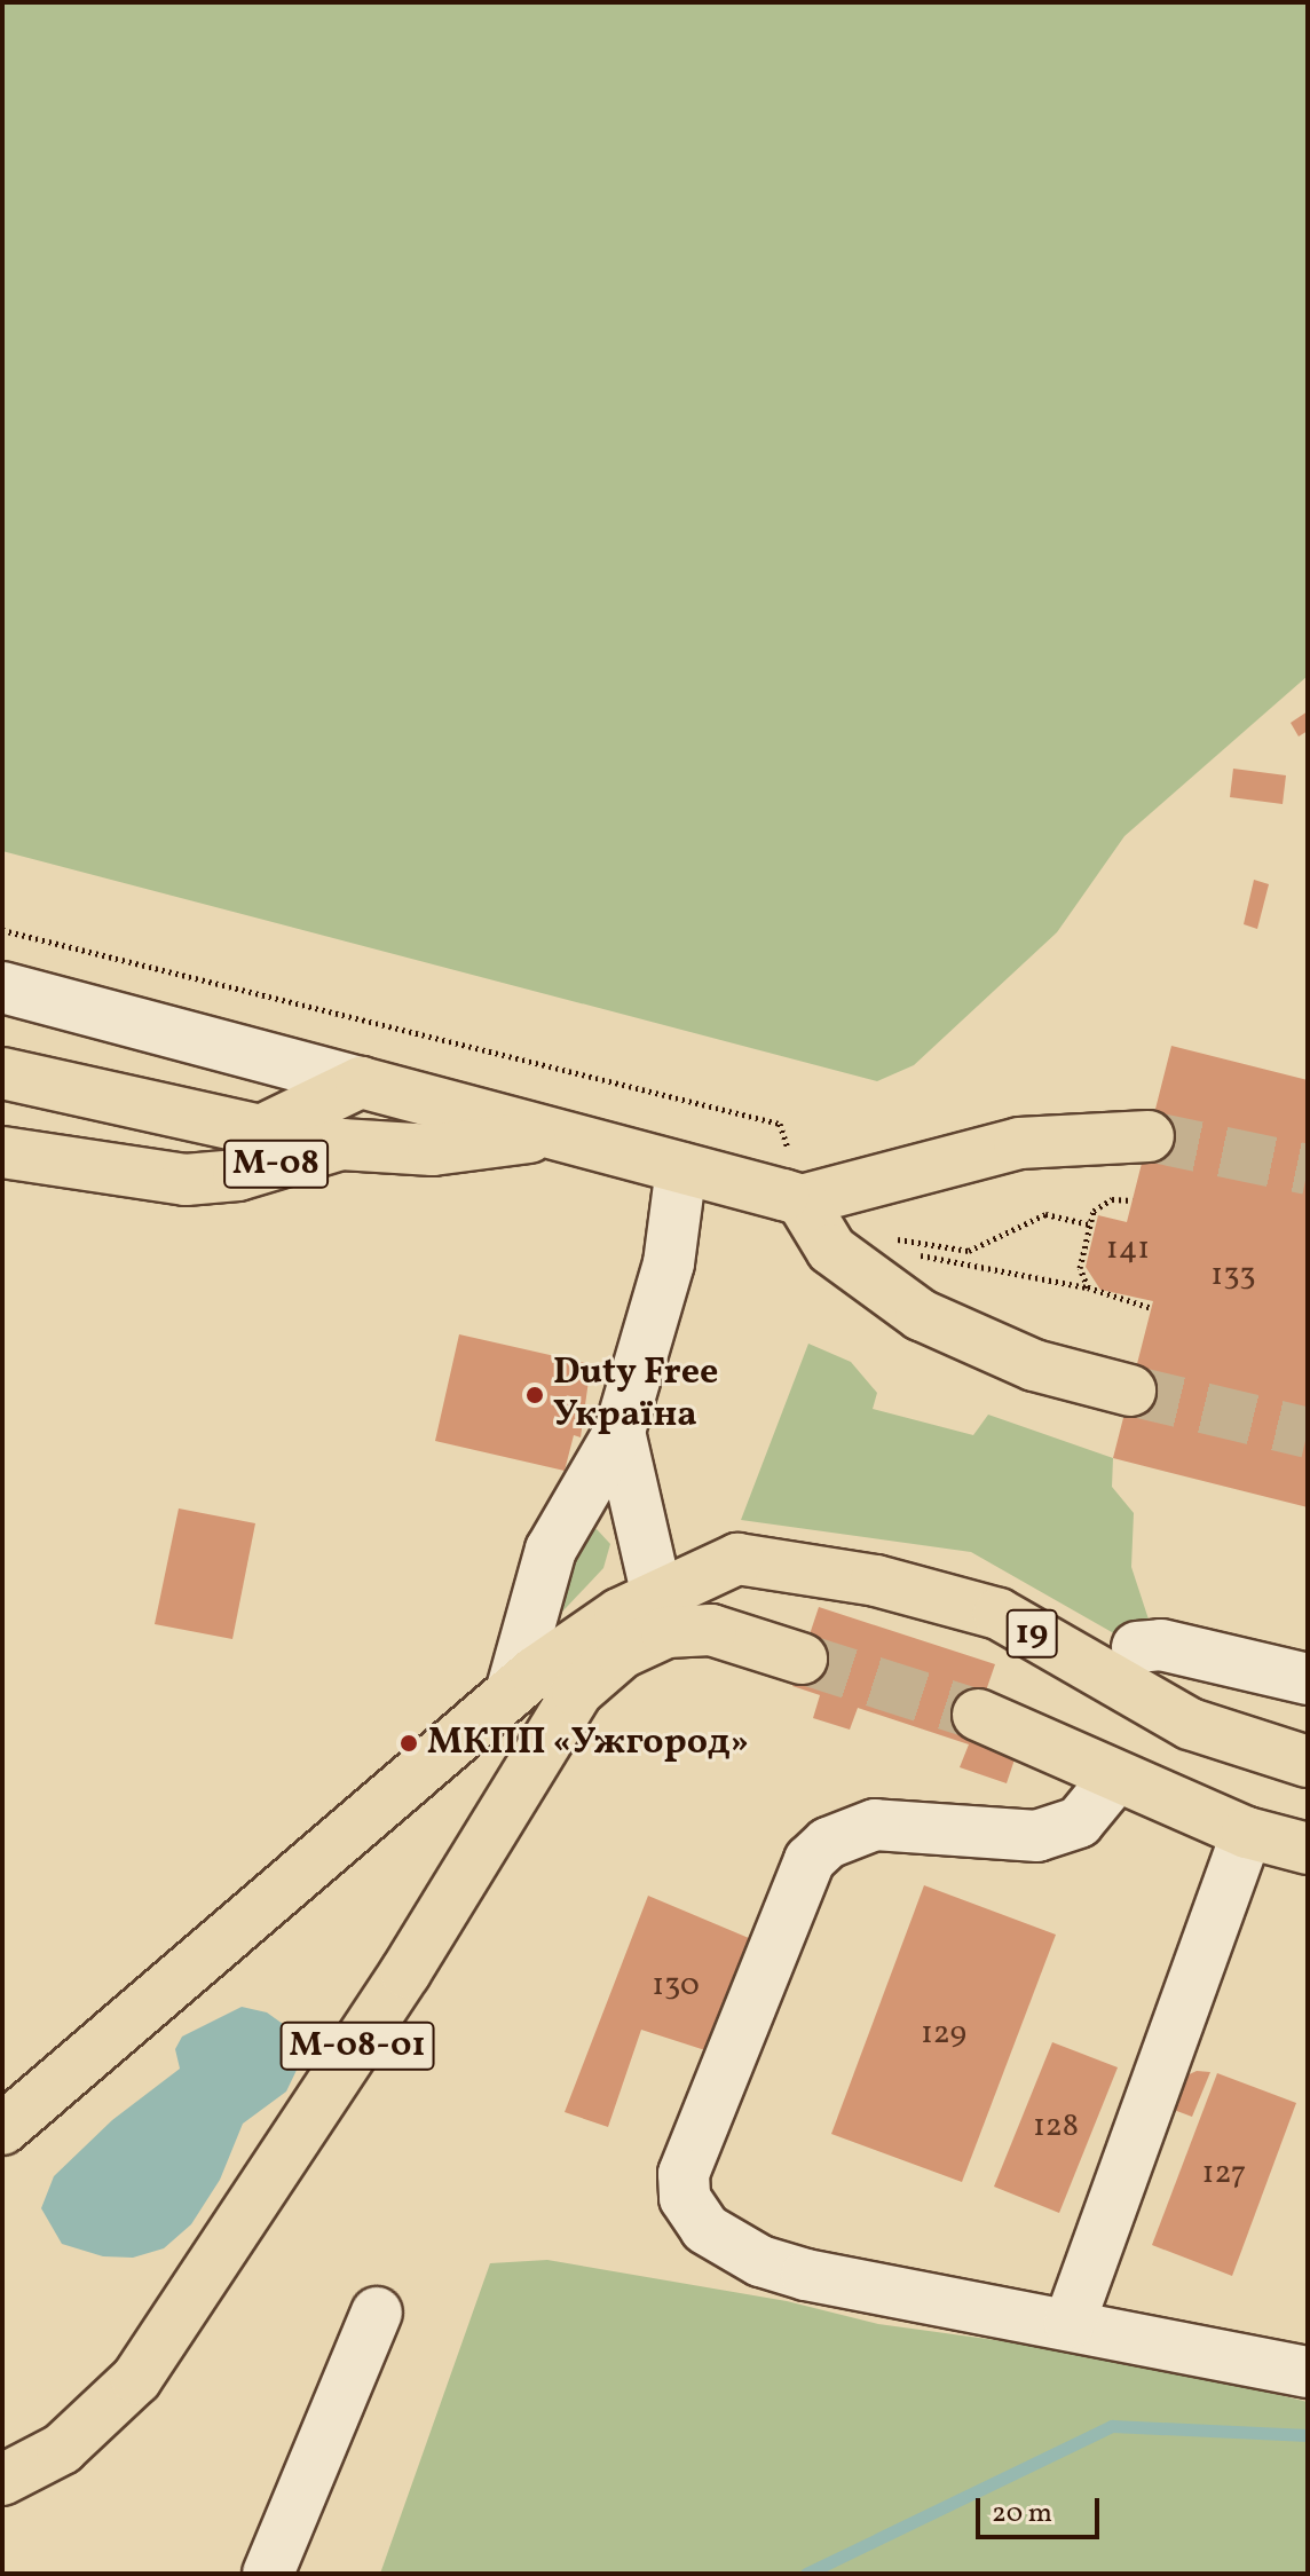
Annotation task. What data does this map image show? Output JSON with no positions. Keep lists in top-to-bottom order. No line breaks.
{"streets":{"main road":["М-08","19","М-08-01"]},"places":["Duty Free Україна","МКПП «Ужгород»"],"house_numbers":["141","133","130","129","128","127"],"scale_bar":"20 m"}
